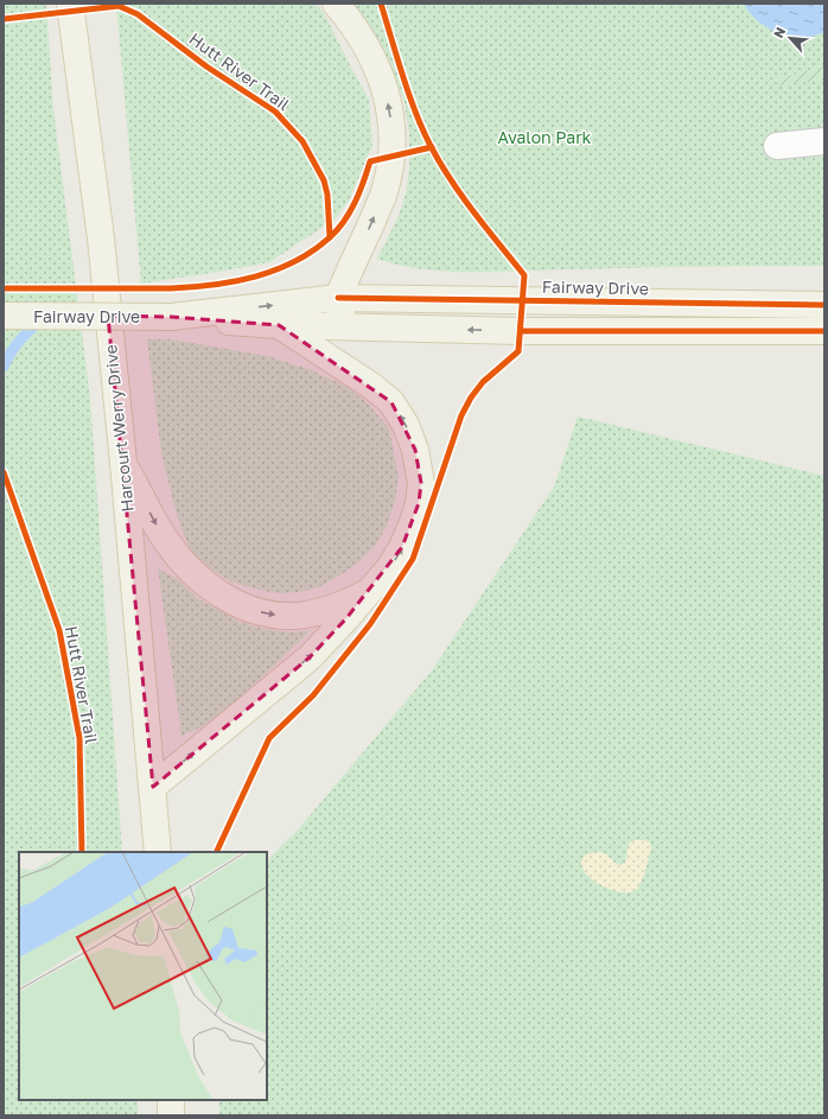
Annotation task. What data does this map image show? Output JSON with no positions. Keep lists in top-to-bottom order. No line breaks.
{"streets":{"main road":["Fairway Drive","Harcourt Werry Drive"],"cycle path":["Hutt River Trail"]},"parks":["Avalon Park"],"north":"top left"}
